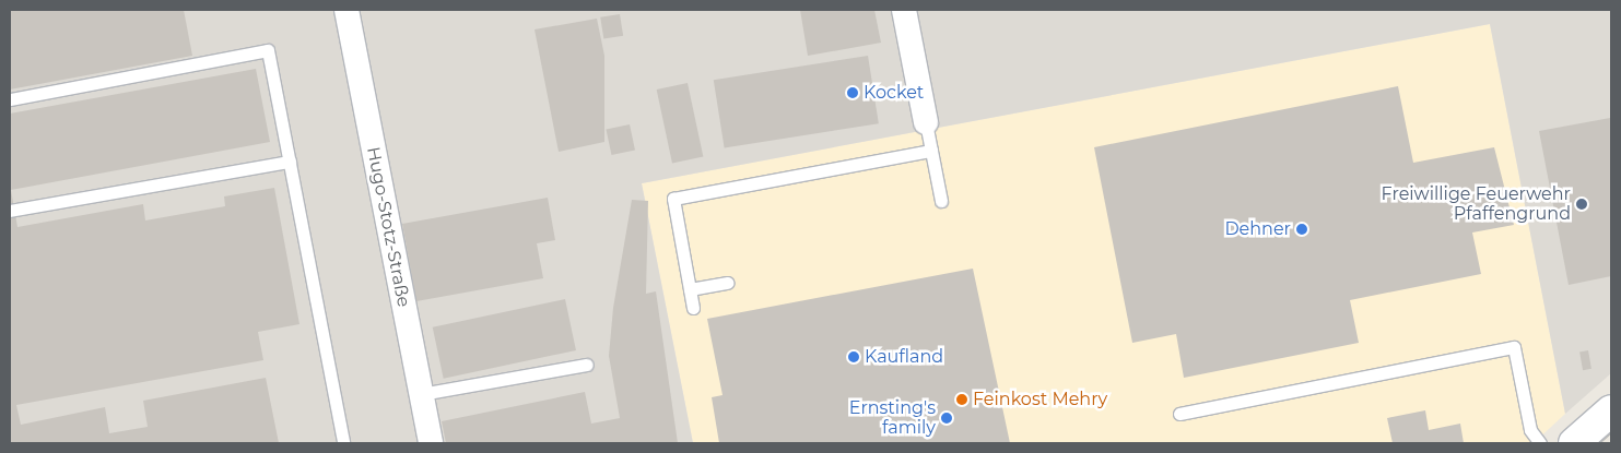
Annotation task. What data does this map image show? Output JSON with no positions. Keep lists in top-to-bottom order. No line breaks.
{"streets":{"street":["Hugo-Stotz-Straße"]},"places":["Kocket","Freiwillige Feuerwehr Pfaffengrund","Dehner","Kaufland","Feinkost Mehry","Ernsting's family"]}
